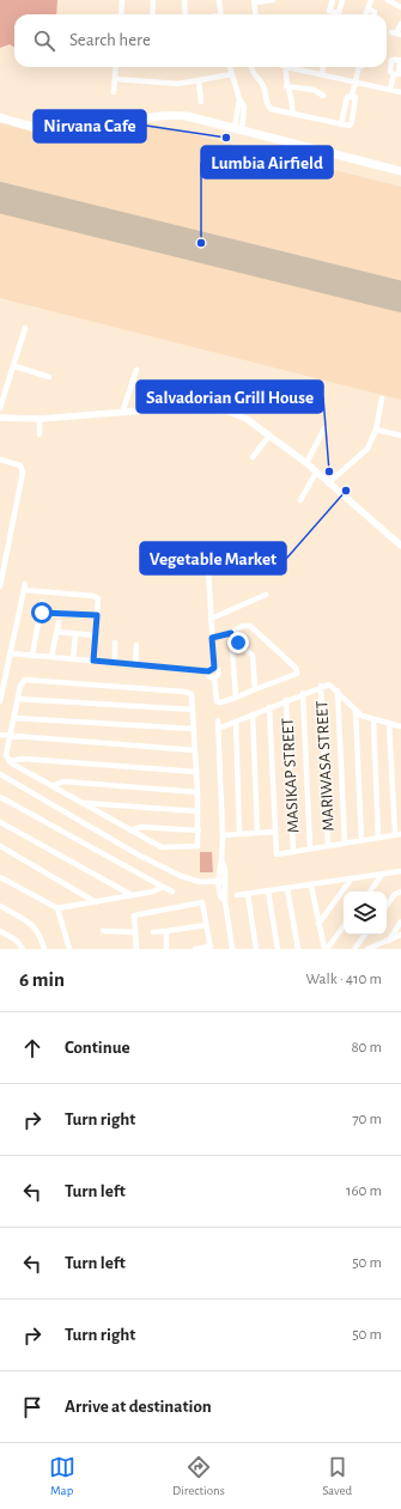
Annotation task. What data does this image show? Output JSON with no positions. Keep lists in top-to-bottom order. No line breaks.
{"streets":{"street":["MARIWASA STREET","MASIKAP STREET"]},"places":["Nirvana Cafe","Lumbia Airfield","Salvadorian Grill House","Vegetable Market"],"page":{"search":"Search here","heading":["6 min","Walk · 410 m"],"list":[["Continue","80 m"],["Turn right","70 m"],["Turn left","160 m"],["Turn left","50 m"],["Turn right","50 m"],"Arrive at destination"],"nav":["Map","Directions","Saved"]}}
